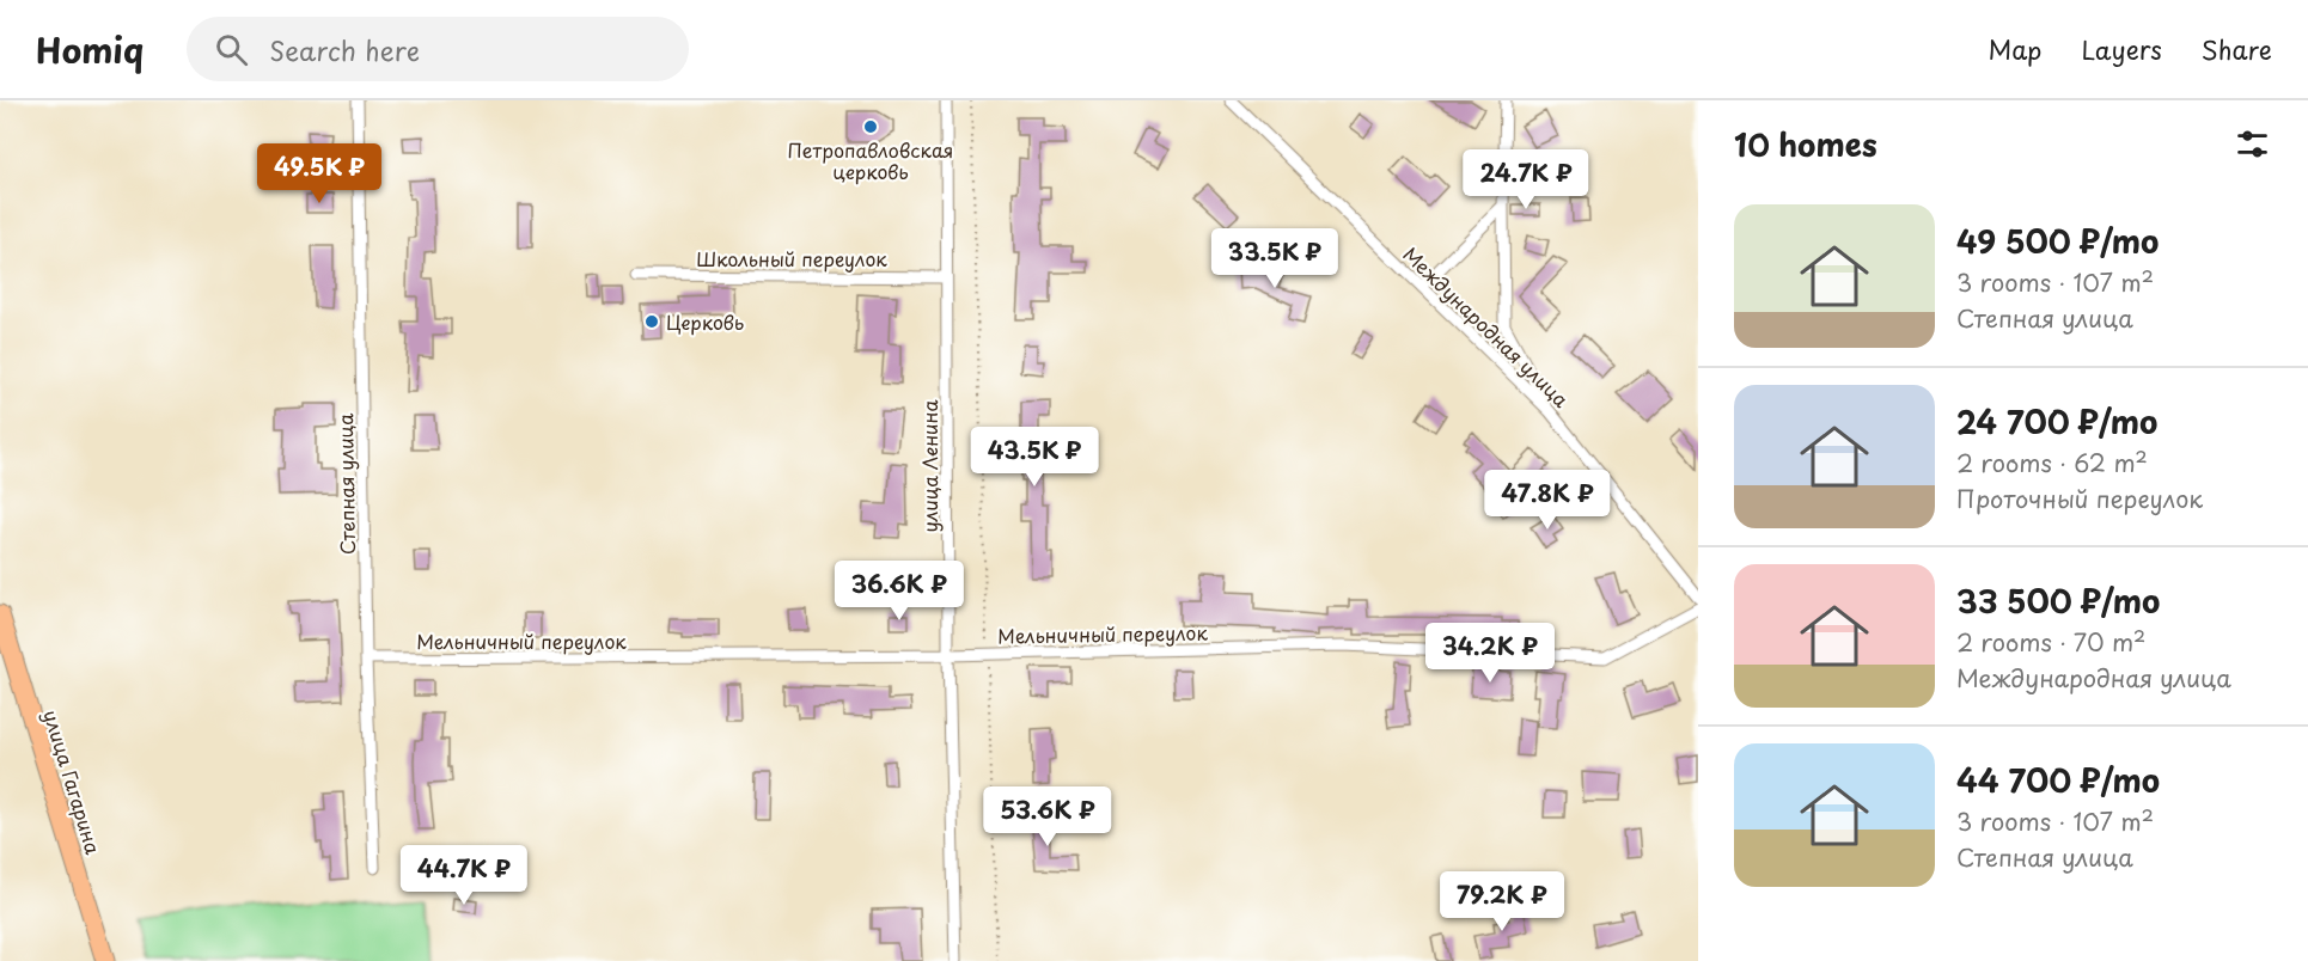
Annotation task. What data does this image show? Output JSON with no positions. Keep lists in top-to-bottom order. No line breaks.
{"streets":{"main road":["улица Гагарина"],"street":["Школьный переулок","Международная улица","улица Ленина","Степная улица","Мельничный переулок"]},"crossings":[["Школьный переулок","улица Ленина"],["улица Ленина","Мельничный переулок"],["Степная улица","Мельничный переулок"]],"places":["Петропавловская церковь","Церковь"],"page":{"header":"Homiq","search":"Search here","nav":["Map","Layers","Share"],"heading":"10 homes","price":["49.5K ₽","24.7K ₽","33.5K ₽","43.5K ₽","47.8K ₽","36.6K ₽","34.2K ₽","53.6K ₽","44.7K ₽","79.2K ₽"],"list":[{"name":"49 500 ₽/mo","note":"3 rooms · 107 m² · Степная улица"},{"name":"24 700 ₽/mo","note":"2 rooms · 62 m² · Проточный переулок"},{"name":"33 500 ₽/mo","note":"2 rooms · 70 m² · Международная улица"},{"name":"44 700 ₽/mo","note":"3 rooms · 107 m² · Степная улица"}]}}
